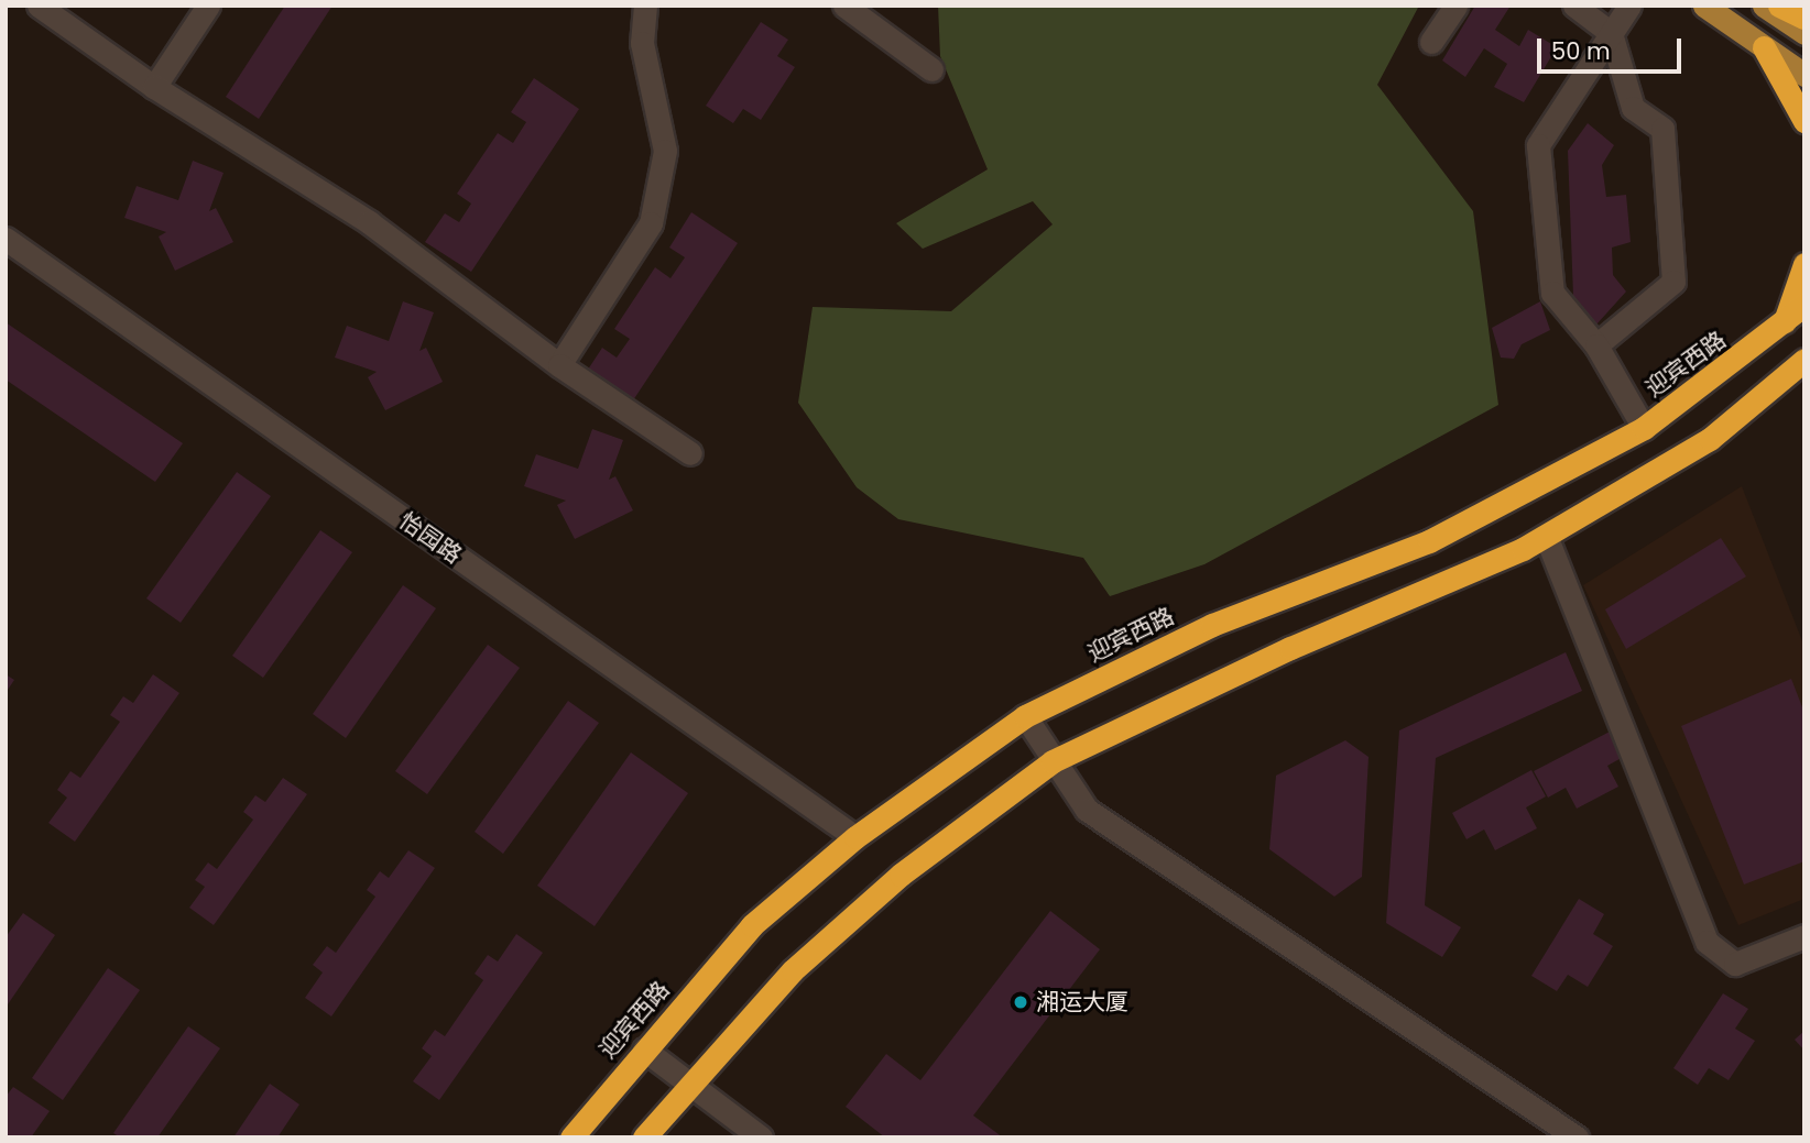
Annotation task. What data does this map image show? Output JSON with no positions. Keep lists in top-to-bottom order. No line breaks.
{"streets":{"highway":["迎宾西路"],"street":["怡园路"]},"crossings":[["迎宾西路","怡园路"]],"places":["湘运大厦"],"scale_bar":"50 m"}
